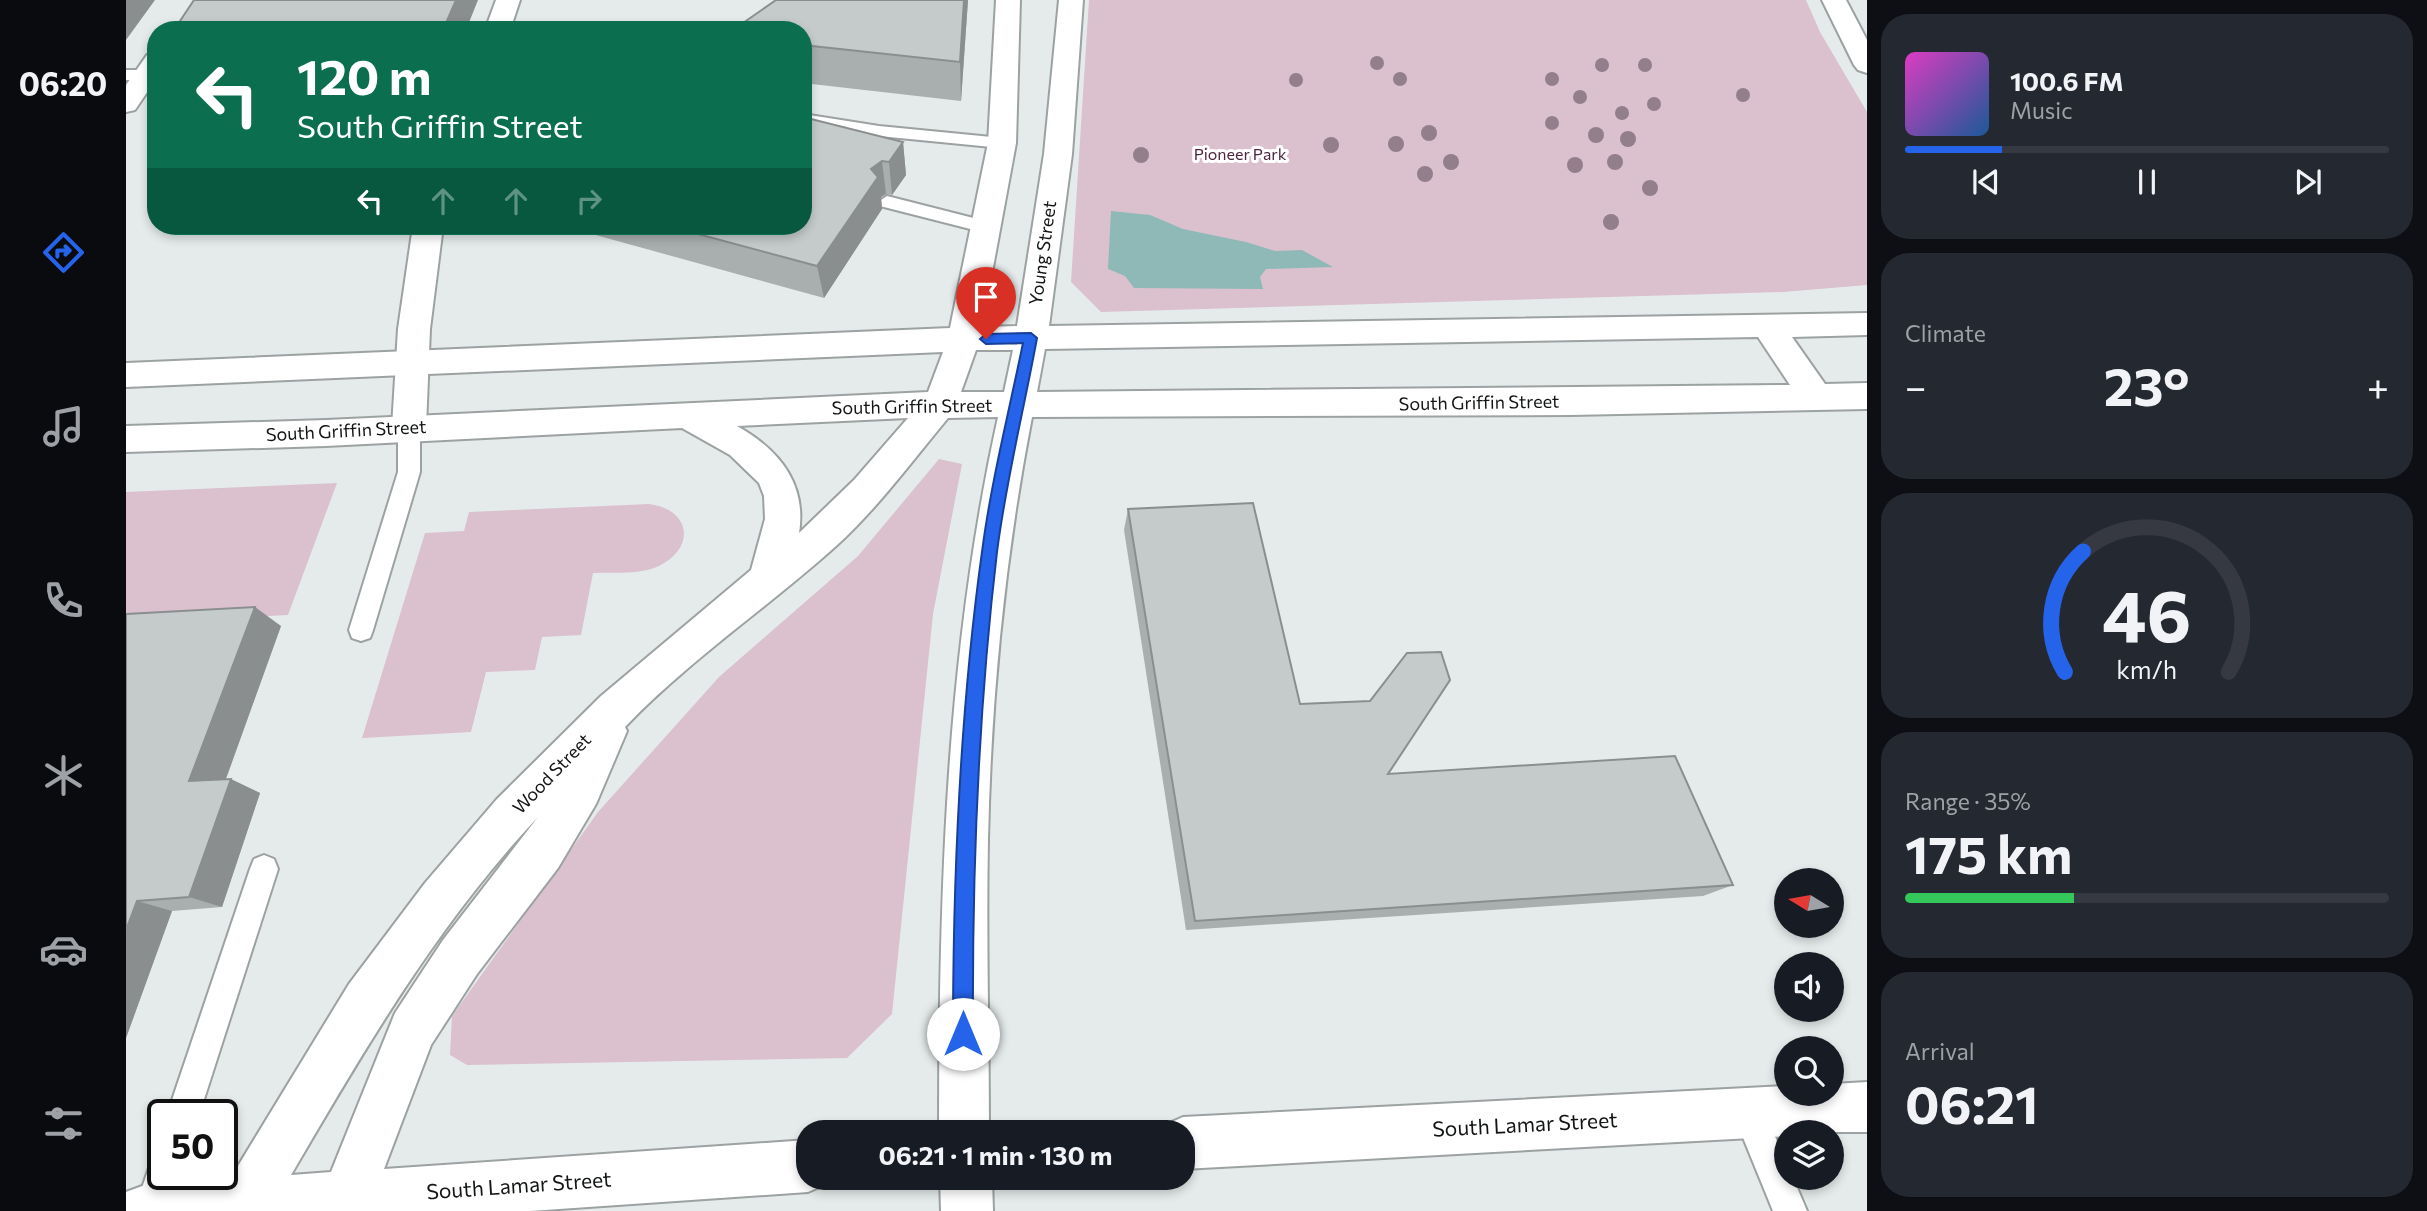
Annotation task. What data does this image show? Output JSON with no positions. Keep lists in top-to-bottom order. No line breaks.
{"streets":{"main road":["Young Street","South Griffin Street","Wood Street","South Lamar Street"]},"crossings":[["Young Street","South Griffin Street"],["South Griffin Street","Wood Street"],["Wood Street","South Lamar Street"]],"parks":["Pioneer Park"],"north":"left","page":{"tabs":"06:20","turn":["120 m","South Griffin Street"],"song":["100.6 FM","Music"],"tile":["Climate",["Range · 35%","175 km"],["Arrival","06:21"]],"heat":["−","23°","+"],"limit":"50","trip":"06:21 · 1 min · 130 m","gauge":["46","km/h"]}}
